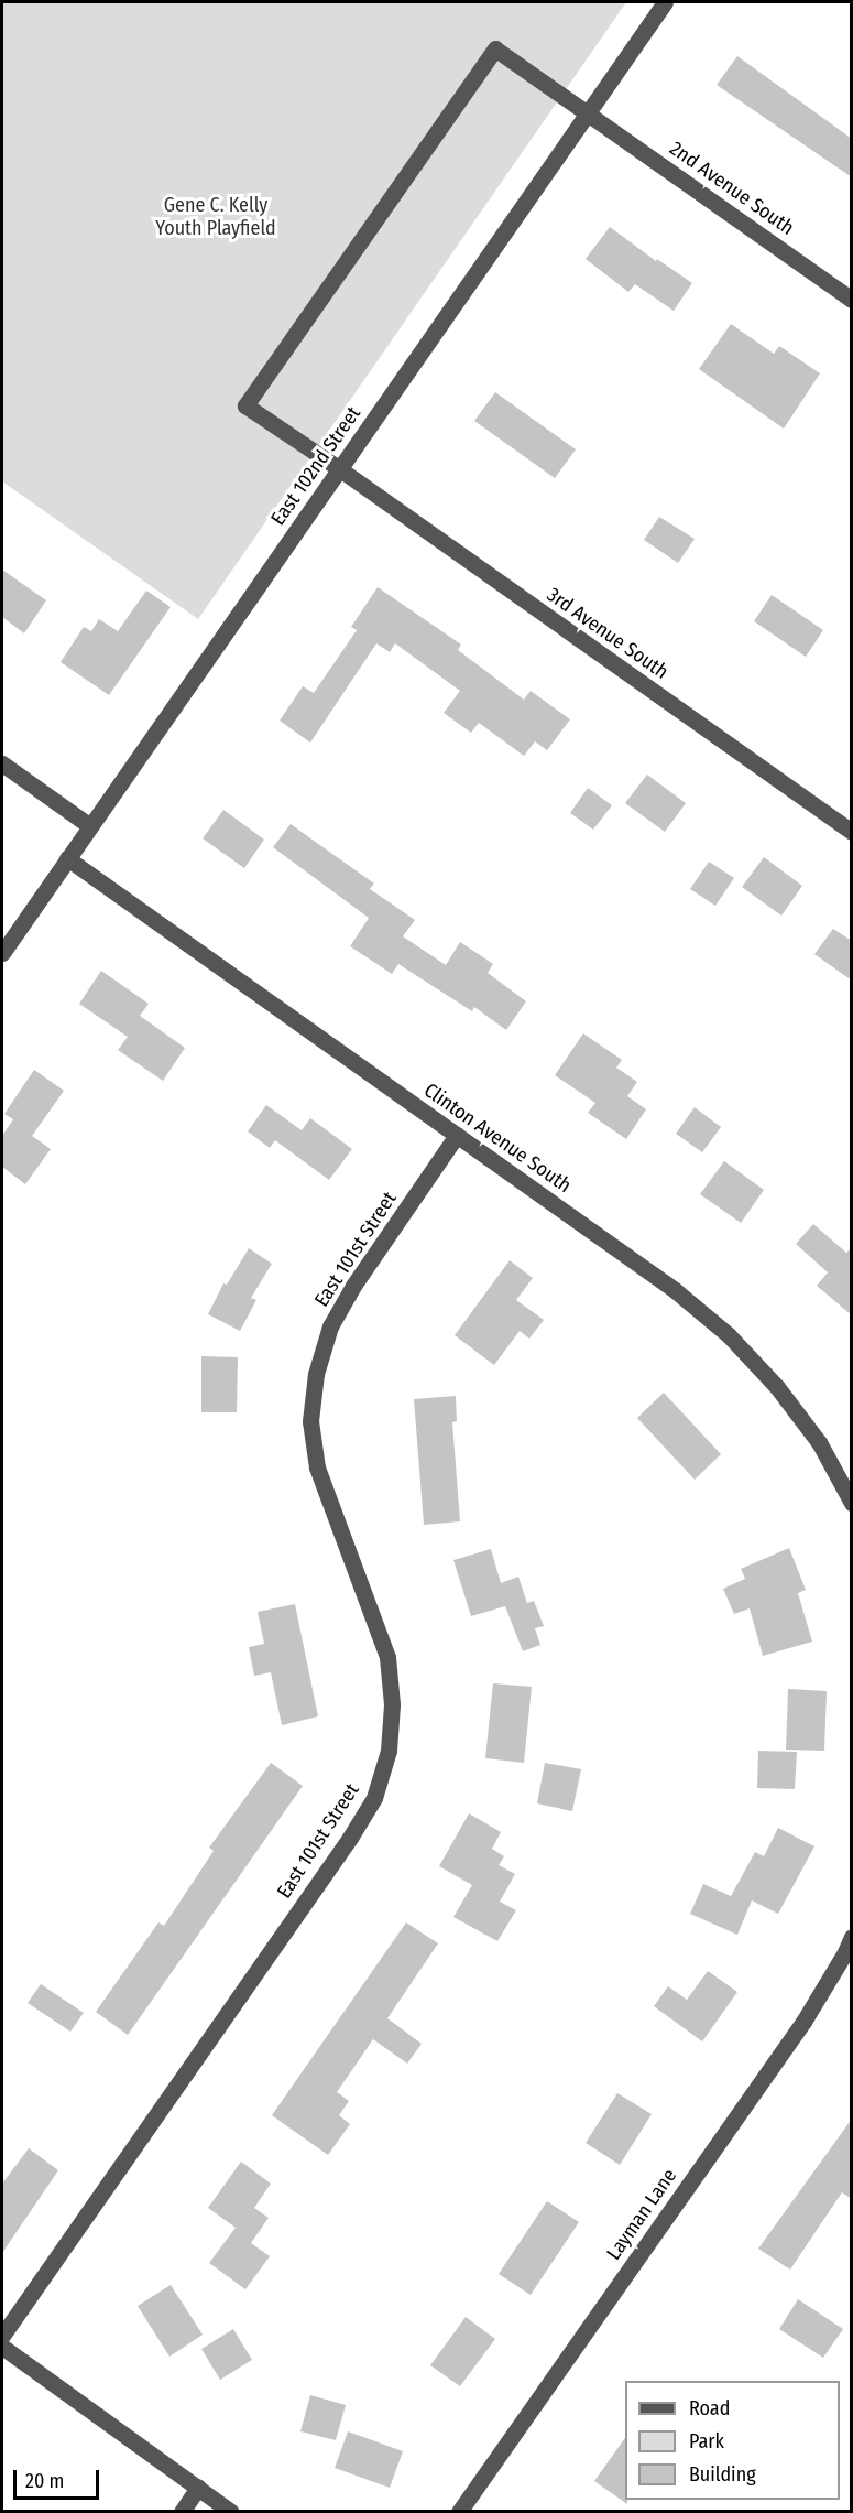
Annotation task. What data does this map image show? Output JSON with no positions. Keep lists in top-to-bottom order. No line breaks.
{"streets":{"street":["2nd Avenue South","East 102nd Street","3rd Avenue South","Clinton Avenue South","East 101st Street","Layman Lane"]},"crossings":[["2nd Avenue South","East 102nd Street"],["2nd Avenue South","3rd Avenue South"],["East 102nd Street","3rd Avenue South"],["East 102nd Street","Clinton Avenue South"],["Clinton Avenue South","East 101st Street"]],"parks":["Gene C. Kelly Youth Playfield"],"legend":["Road","Park","Building"],"scale_bar":"20 m"}
